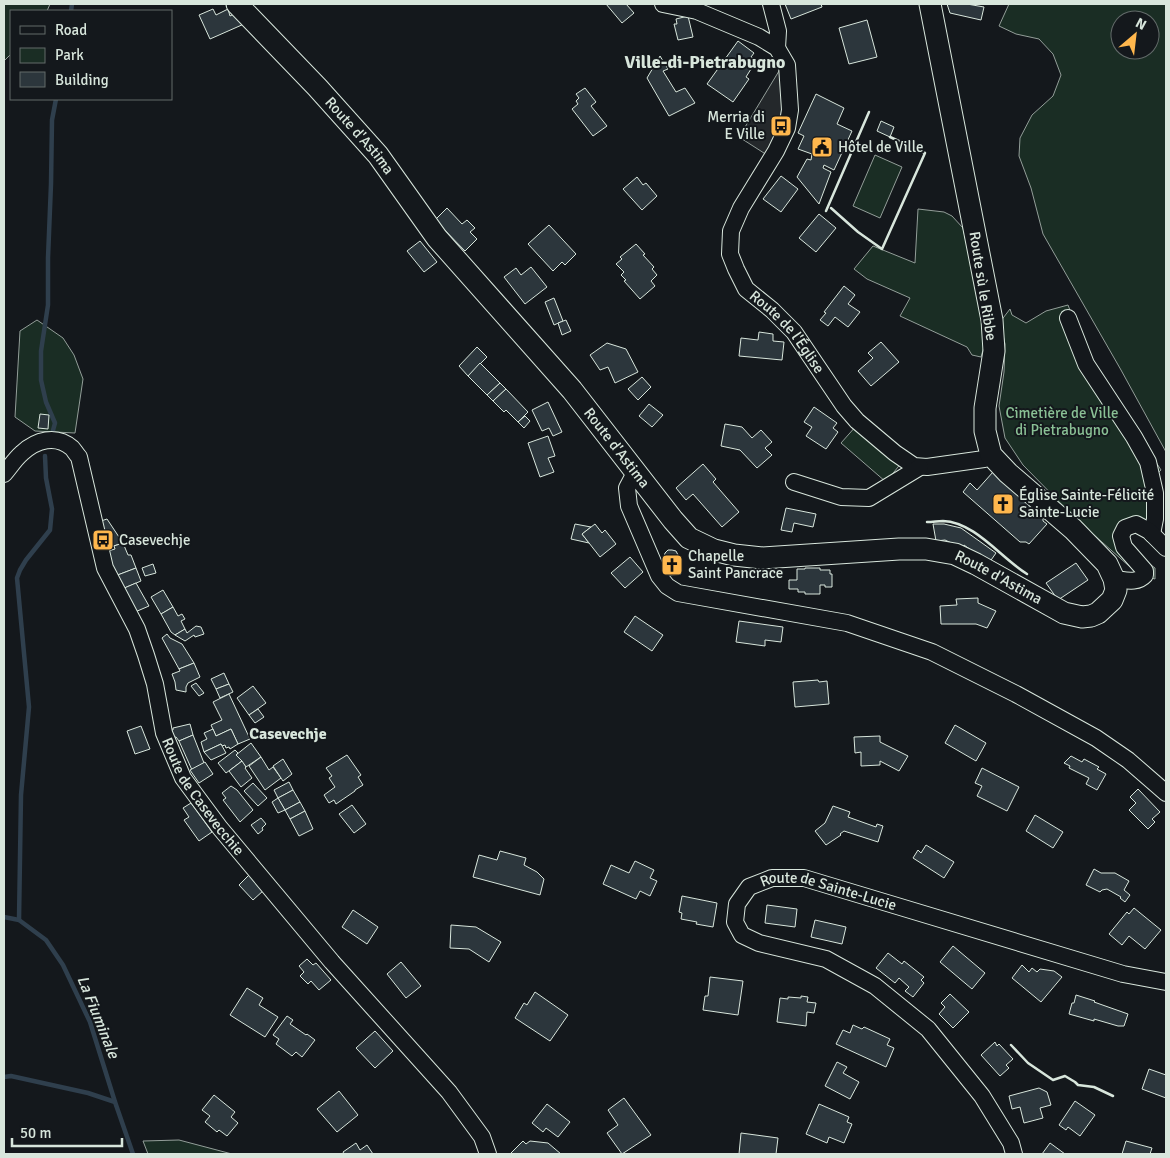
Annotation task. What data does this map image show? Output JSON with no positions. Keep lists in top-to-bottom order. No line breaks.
{"streets":{"main road":["Route d'Astima","Route sù le Ribbe"],"street":["Route de l'Église","Route de Casevecchie","Route de Sainte-Lucie"]},"crossings":[["Route d'Astima","Route sù le Ribbe"]],"districts":["Ville-di-Pietrabugno","Casevechje"],"water":["La Fiuminale"],"parks":["Cimetière de Ville di Pietrabugno"],"places":{"bus stop":["Merria di E Ville","Casevechje"],"public building":["Hôtel de Ville"],"church":["Église Sainte-Félicité Sainte-Lucie","Chapelle Saint Pancrace"]},"legend":["Road","Park","Building"],"scale_bar":"50 m","north":"top right"}
